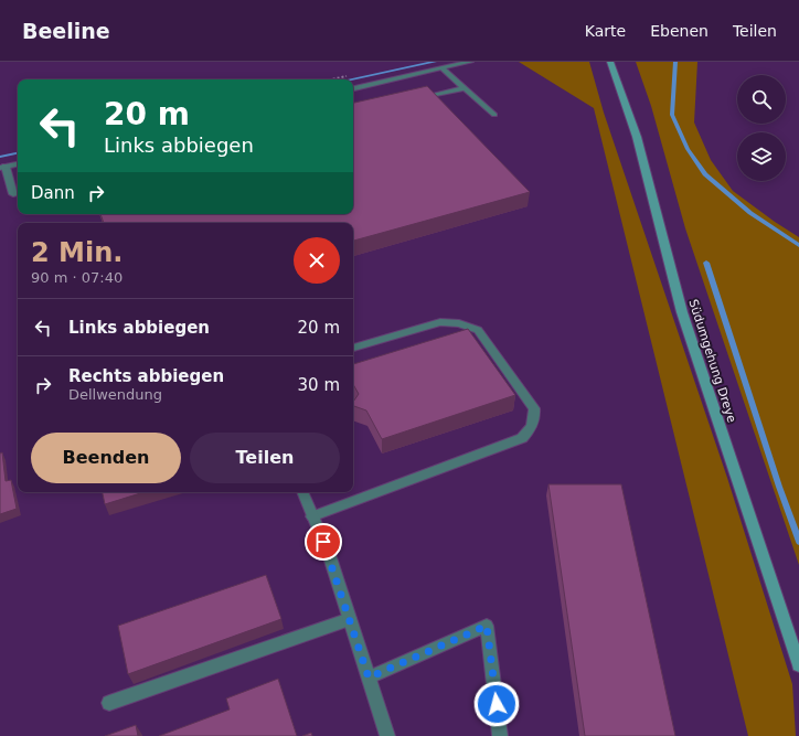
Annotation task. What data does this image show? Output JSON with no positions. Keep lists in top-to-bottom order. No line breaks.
{"streets":{"main road":["Südumgehung Dreye"]},"page":{"header":"Beeline","nav":["Karte","Ebenen","Teilen"],"turn":["20 m","Links abbiegen"],"then":"Dann","heading":["2 Min.","90 m · 07:40"],"list":[{"name":"Links abbiegen","value":"20 m"},{"name":"Rechts abbiegen","note":"Dellwendung","value":"30 m"}],"buttons":["Beenden","Teilen"]}}
